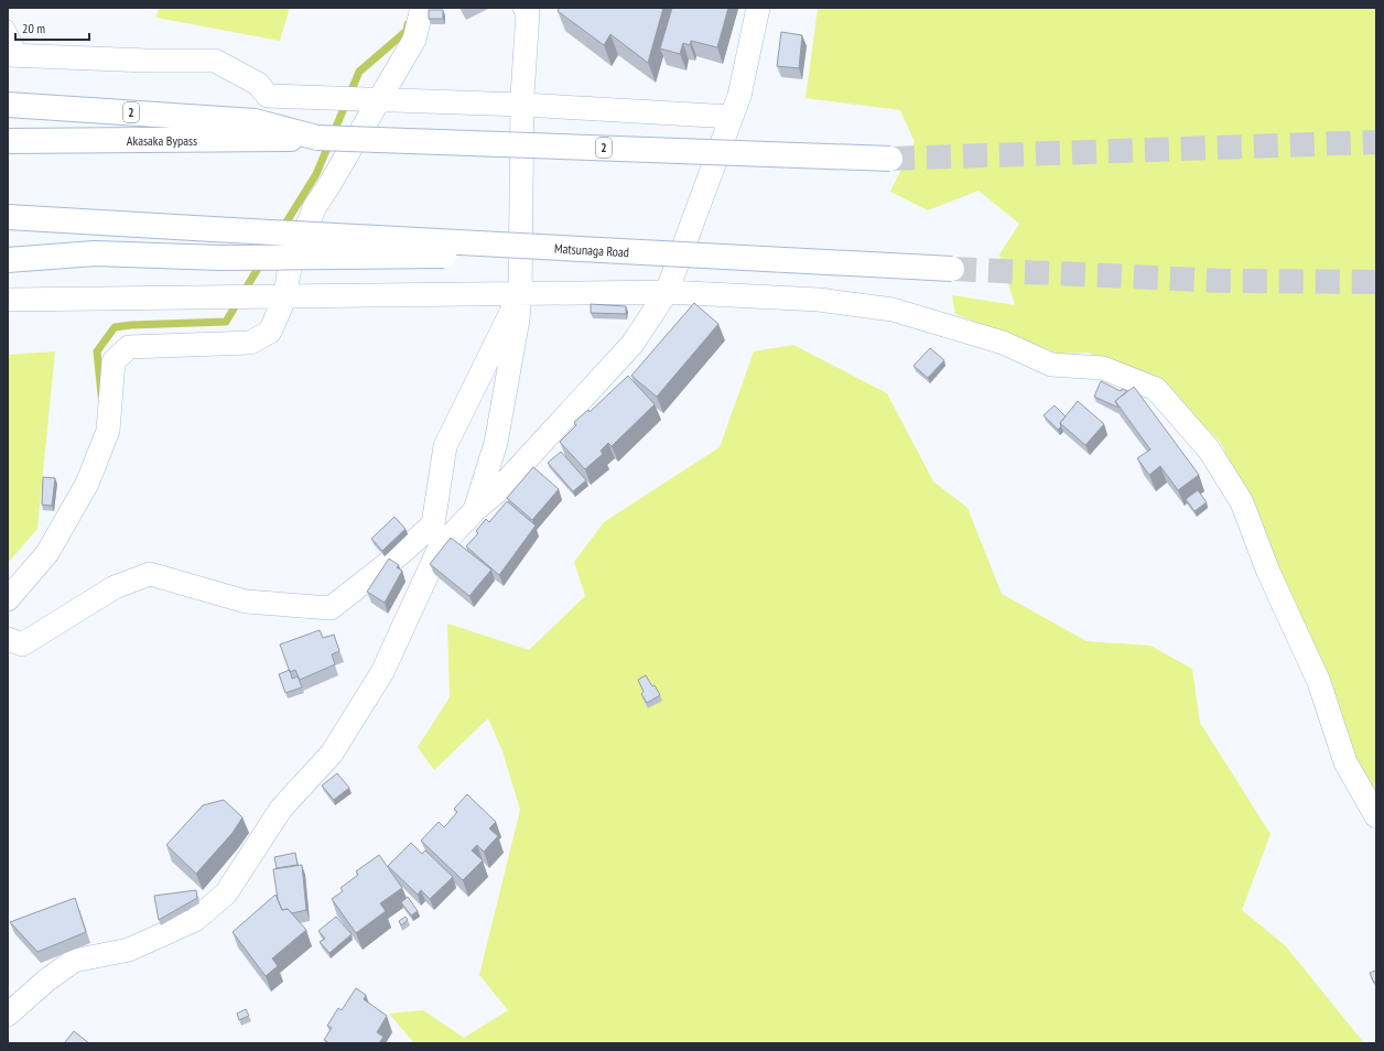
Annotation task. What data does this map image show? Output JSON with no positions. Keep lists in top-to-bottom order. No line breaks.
{"streets":{"highway":["2","Akasaka Bypass","Matsunaga Road"]},"crossings":[["2","Akasaka Bypass"]],"scale_bar":"20 m"}
